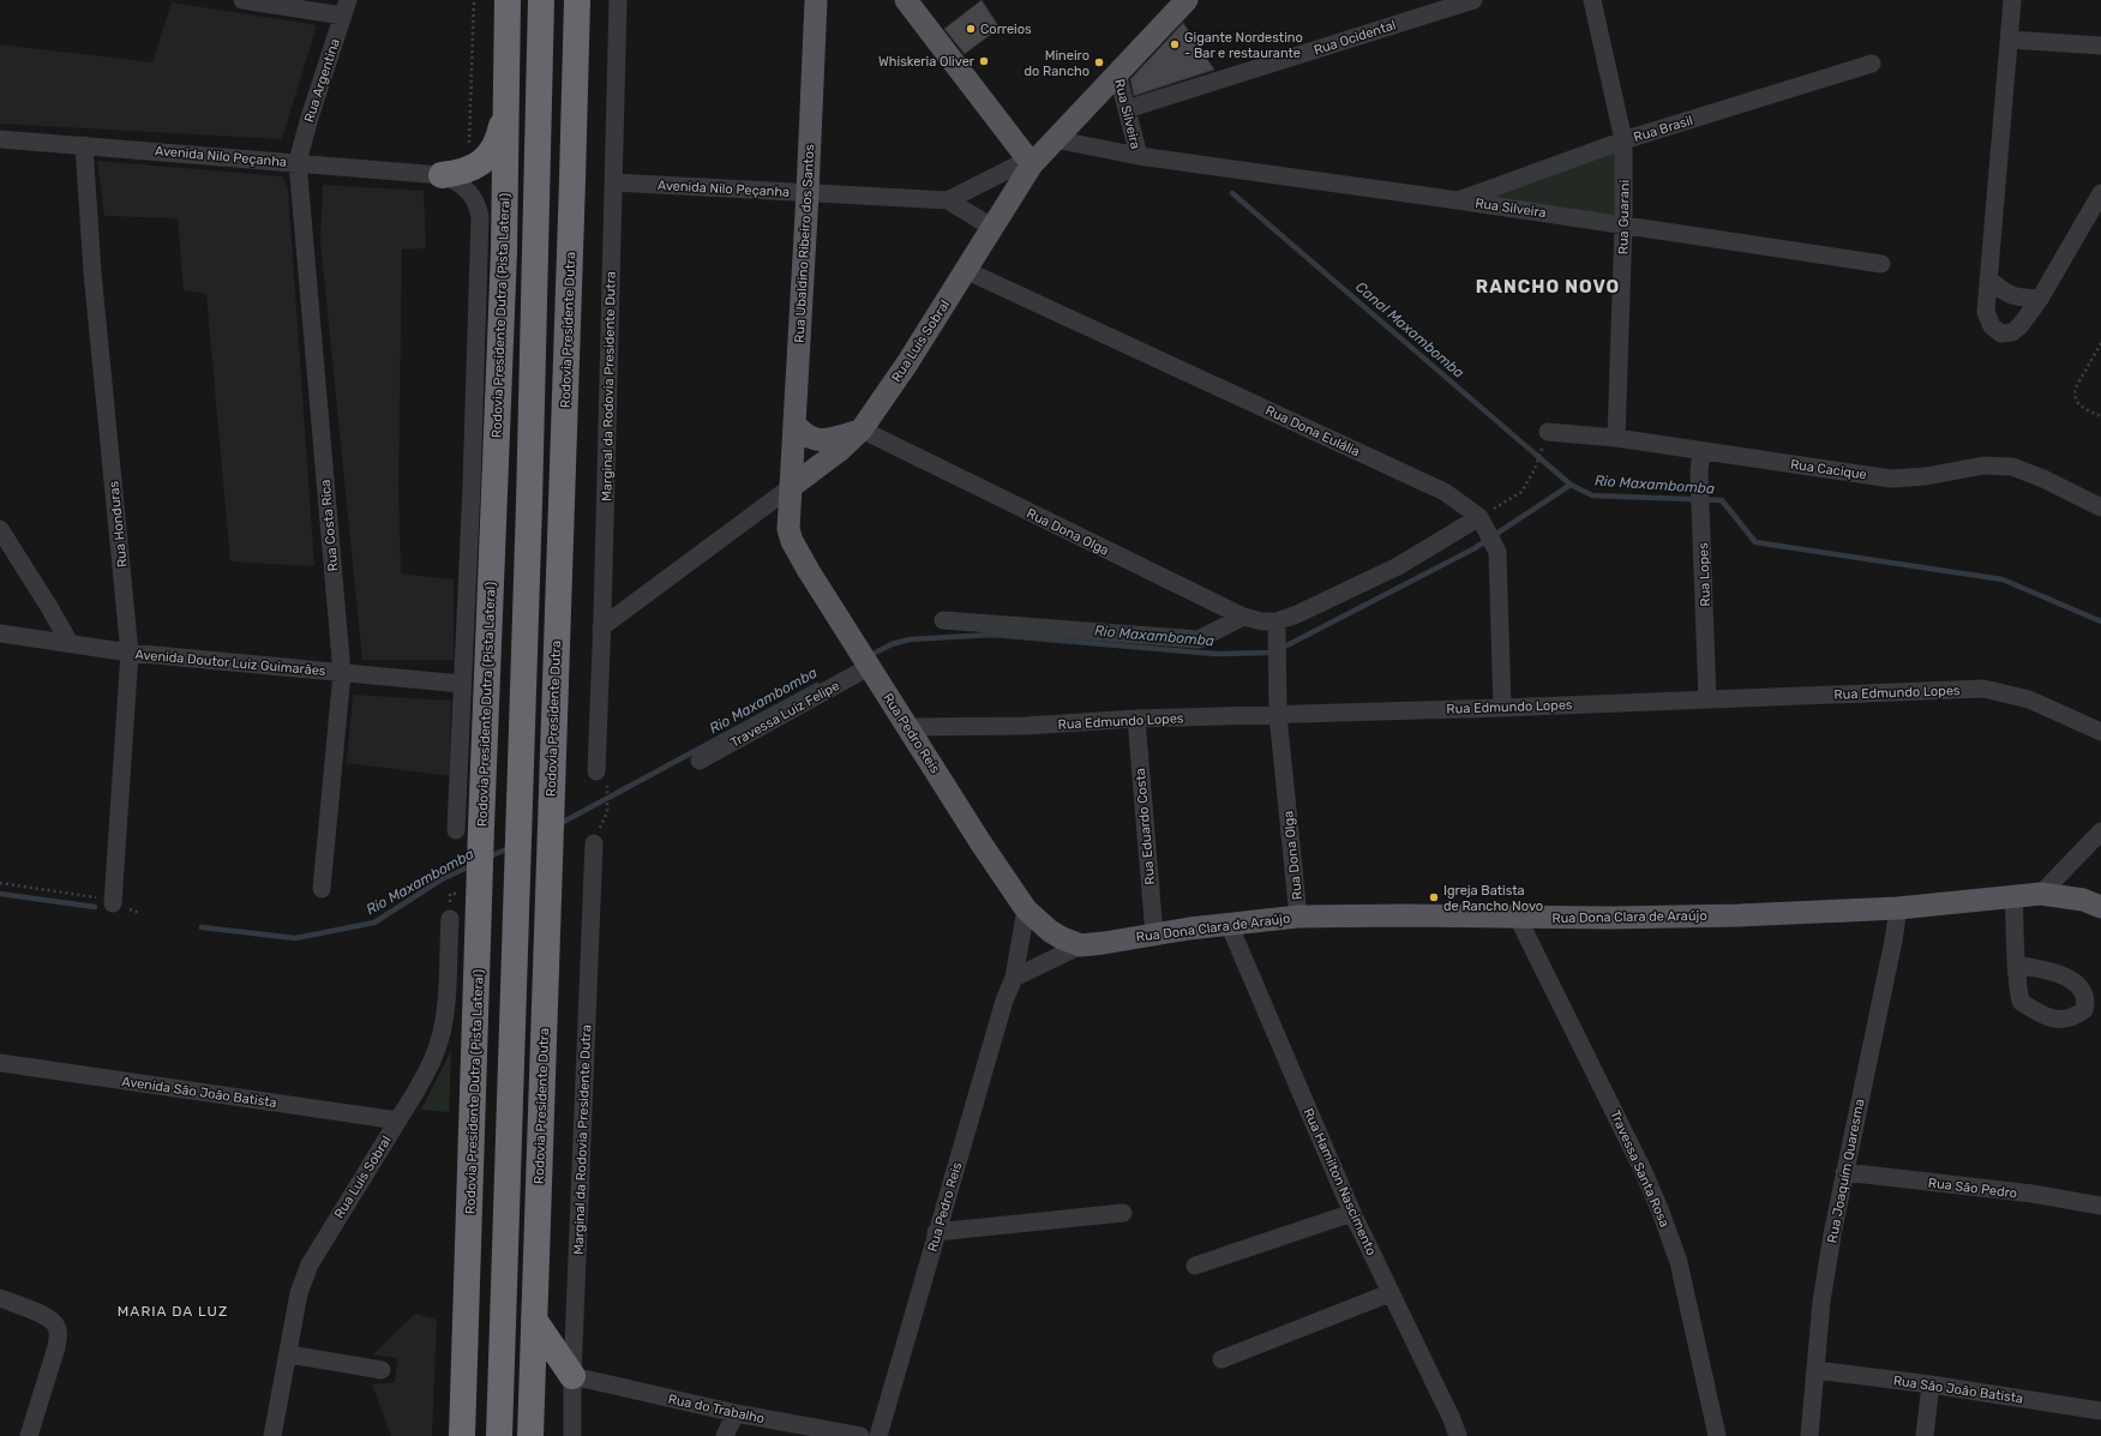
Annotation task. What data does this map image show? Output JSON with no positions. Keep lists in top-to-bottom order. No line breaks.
{"streets":{"highway":["Rodovia Presidente Dutra (Pista Lateral)","Rodovia Presidente Dutra"],"main road":["Rua Ubaldino Ribeiro dos Santos","Rua Luís Sobral","Rua Pedro Reis","Rua Dona Clara de Araújo"],"street":["Rua Ocidental","Rua Argentina","Rua Silveira","Rua Brasil","Avenida Nilo Peçanha","Rua Guarani","Marginal da Rodovia Presidente Dutra","Rua Dona Eulália","Rua Cacique","Rua Honduras","Rua Costa Rica","Rua Dona Olga","Rua Lopes","Avenida Doutor Luiz Guimarães","Rua Edmundo Lopes","Travessa Luiz Felipe","Rua Eduardo Costa","Avenida São João Batista","Travessa Santa Rosa","Rua Joaquim Quaresma","Rua Hamilton Nascimento","Rua São Pedro","Rua São João Batista","Rua do Trabalho"]},"crossings":[["Rua Ocidental","Rua Silveira"],["Rua Argentina","Avenida Nilo Peçanha"],["Rua Argentina","Rua Costa Rica"],["Rua Silveira","Rua Brasil"],["Rua Silveira","Rua Guarani"],["Rua Silveira","Rua Luís Sobral"],["Rua Brasil","Rua Guarani"],["Avenida Nilo Peçanha","Rua Ubaldino Ribeiro dos Santos"],["Avenida Nilo Peçanha","Rua Luís Sobral"],["Avenida Nilo Peçanha","Marginal da Rodovia Presidente Dutra"],["Avenida Nilo Peçanha","Rua Honduras"],["Avenida Nilo Peçanha","Rua Costa Rica"],["Rua Guarani","Rua Cacique"],["Rua Ubaldino Ribeiro dos Santos","Rua Luís Sobral"],["Rua Ubaldino Ribeiro dos Santos","Rua Pedro Reis"],["Rua Luís Sobral","Marginal da Rodovia Presidente Dutra"],["Rua Luís Sobral","Rua Dona Eulália"],["Rua Luís Sobral","Rua Dona Olga"],["Rua Luís Sobral","Rua Pedro Reis"],["Rua Luís Sobral","Avenida São João Batista"],["Marginal da Rodovia Presidente Dutra","Rua do Trabalho"],["Rua Dona Eulália","Rua Dona Olga"],["Rua Dona Eulália","Rua Edmundo Lopes"],["Rua Cacique","Rua Lopes"],["Rua Honduras","Avenida Doutor Luiz Guimarães"],["Rua Costa Rica","Avenida Doutor Luiz Guimarães"],["Rua Dona Olga","Rua Edmundo Lopes"],["Rua Dona Olga","Rua Dona Clara de Araújo"],["Rua Lopes","Rua Edmundo Lopes"],["Rua Edmundo Lopes","Rua Pedro Reis"],["Rua Edmundo Lopes","Rua Eduardo Costa"],["Travessa Luiz Felipe","Rua Pedro Reis"],["Rua Eduardo Costa","Rua Dona Clara de Araújo"],["Rua Dona Clara de Araújo","Travessa Santa Rosa"],["Rua Dona Clara de Araújo","Rua Joaquim Quaresma"],["Rua Dona Clara de Araújo","Rua Hamilton Nascimento"],["Rua Joaquim Quaresma","Rua São Pedro"],["Rua Joaquim Quaresma","Rua São João Batista"]],"districts":["RANCHO NOVO","MARIA DA LUZ"],"water":["Canal Maxambomba","Rio Maxambomba"],"places":["Correios","Gigante Nordestino - Bar e restaurante","Whiskeria Oliver","Mineiro do Rancho","Igreja Batista de Rancho Novo"]}
